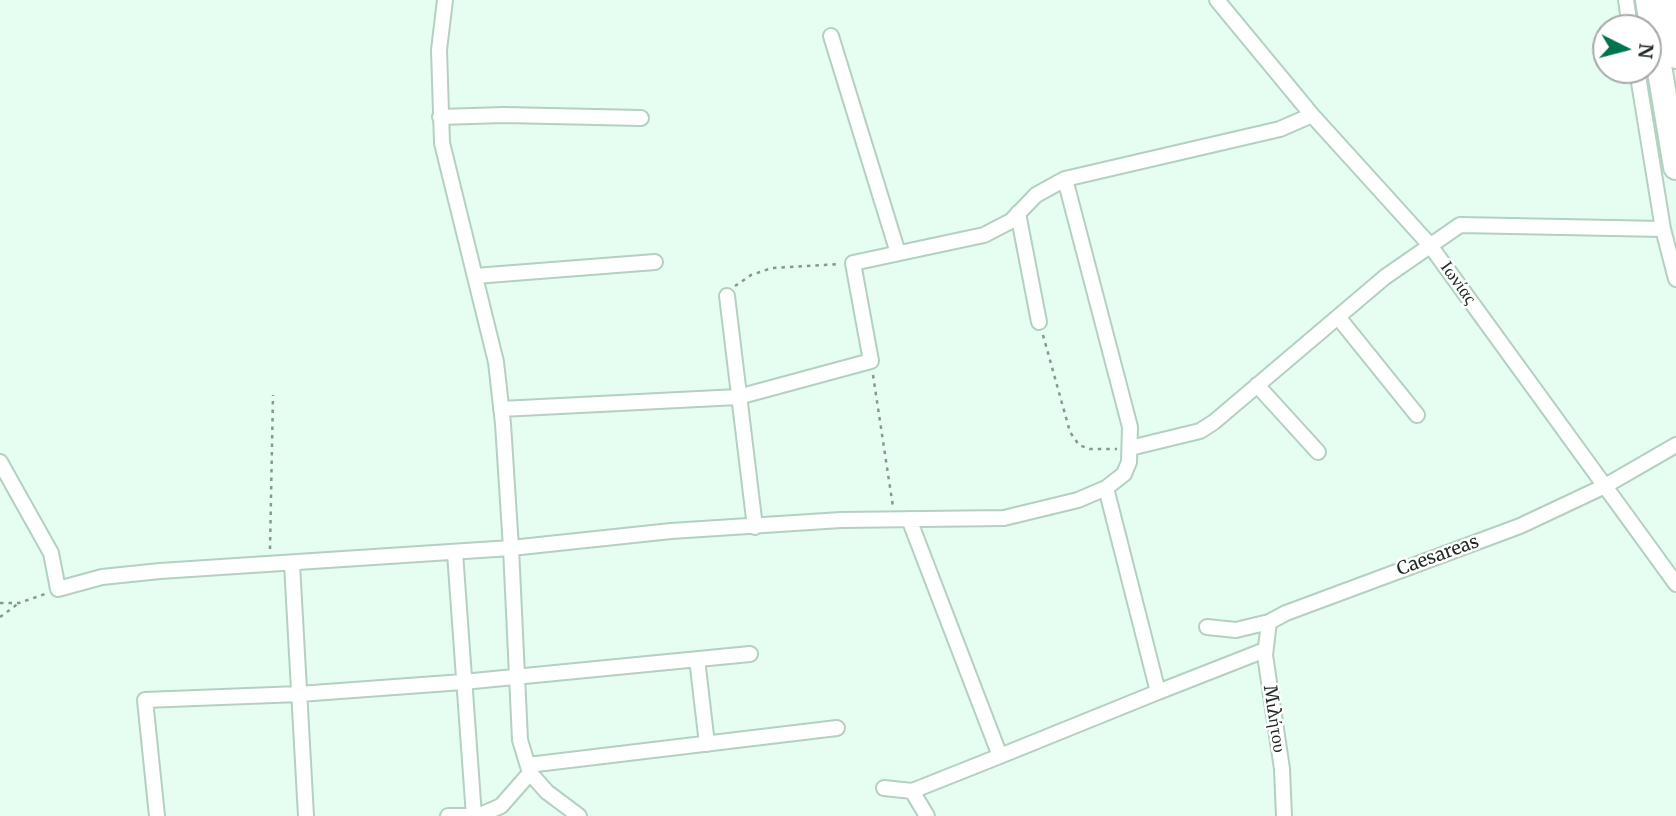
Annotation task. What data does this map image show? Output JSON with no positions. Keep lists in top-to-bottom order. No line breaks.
{"streets":{"street":["Ιωνίας","Caesareas","Μιλήτου"]},"crossings":[["Ιωνίας","Caesareas"],["Caesareas","Μιλήτου"]],"north":"right"}
